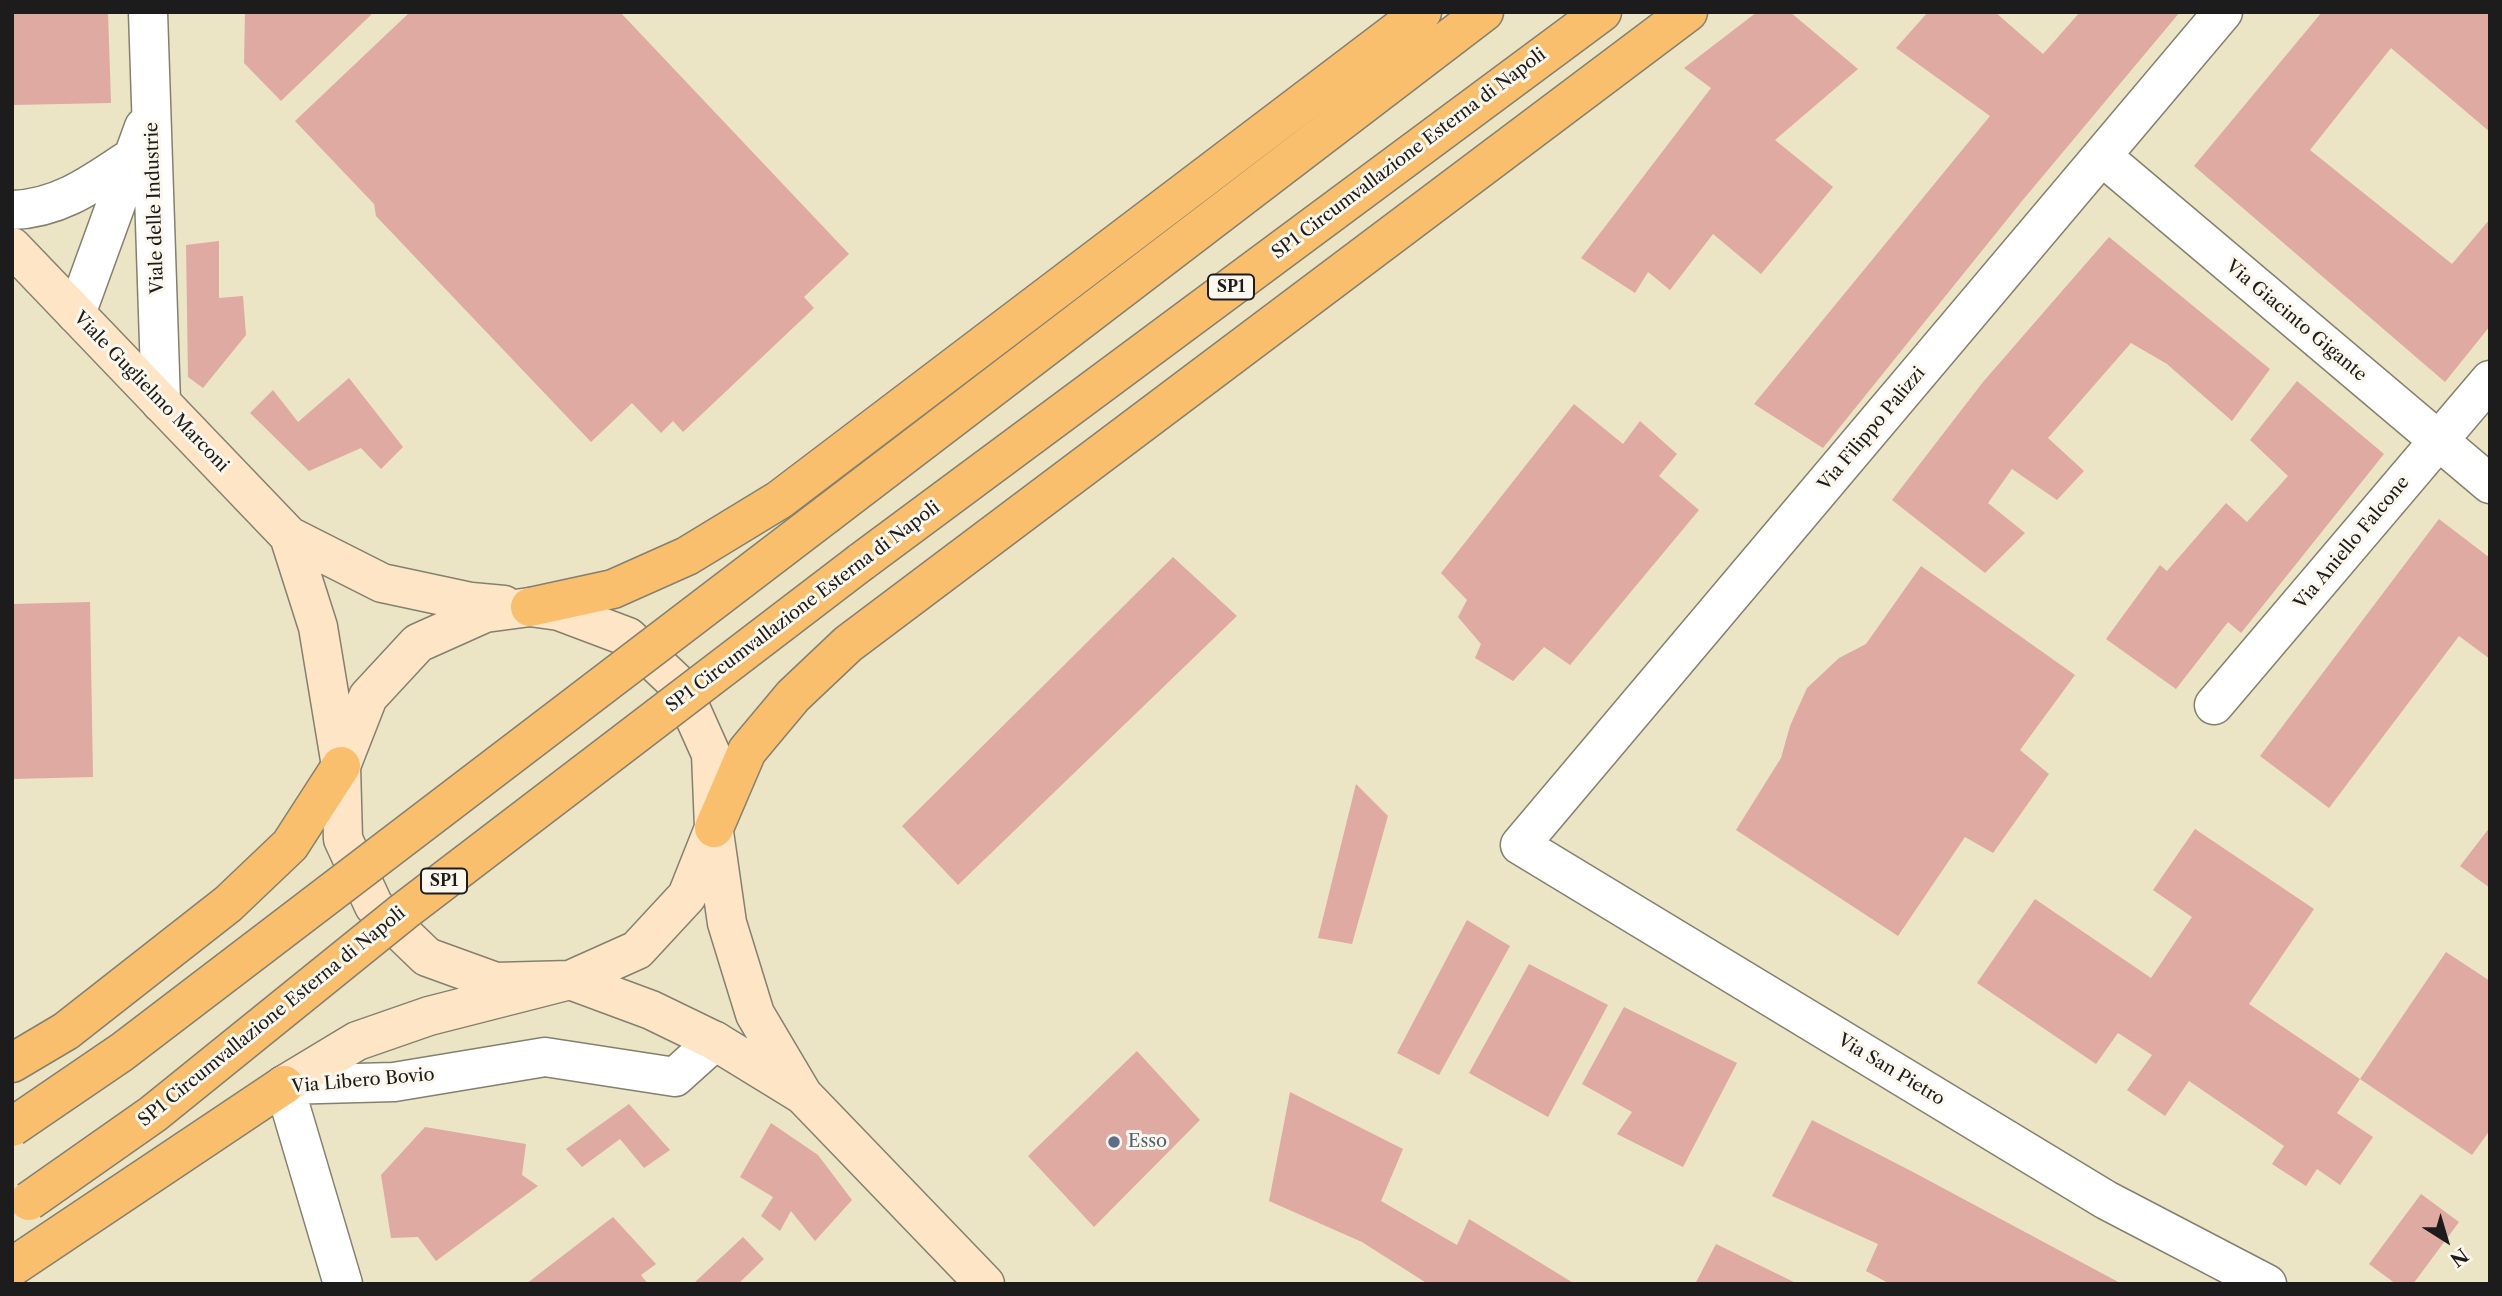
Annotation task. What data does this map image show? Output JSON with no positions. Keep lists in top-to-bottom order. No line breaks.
{"streets":{"highway":["SP1 Circumvallazione Esterna di Napoli","SP1"],"street":["Viale delle Industrie","Via Giacinto Gigante","Viale Guglielmo Marconi","Via Filippo Palizzi","Via Aniello Falcone","Via San Pietro","Via Libero Bovio"]},"crossings":[["Viale delle Industrie","Viale Guglielmo Marconi"],["Via Giacinto Gigante","Via Filippo Palizzi"],["Via Giacinto Gigante","Via Aniello Falcone"],["Via Filippo Palizzi","Via San Pietro"]],"places":["Esso"],"north":"bottom right"}
